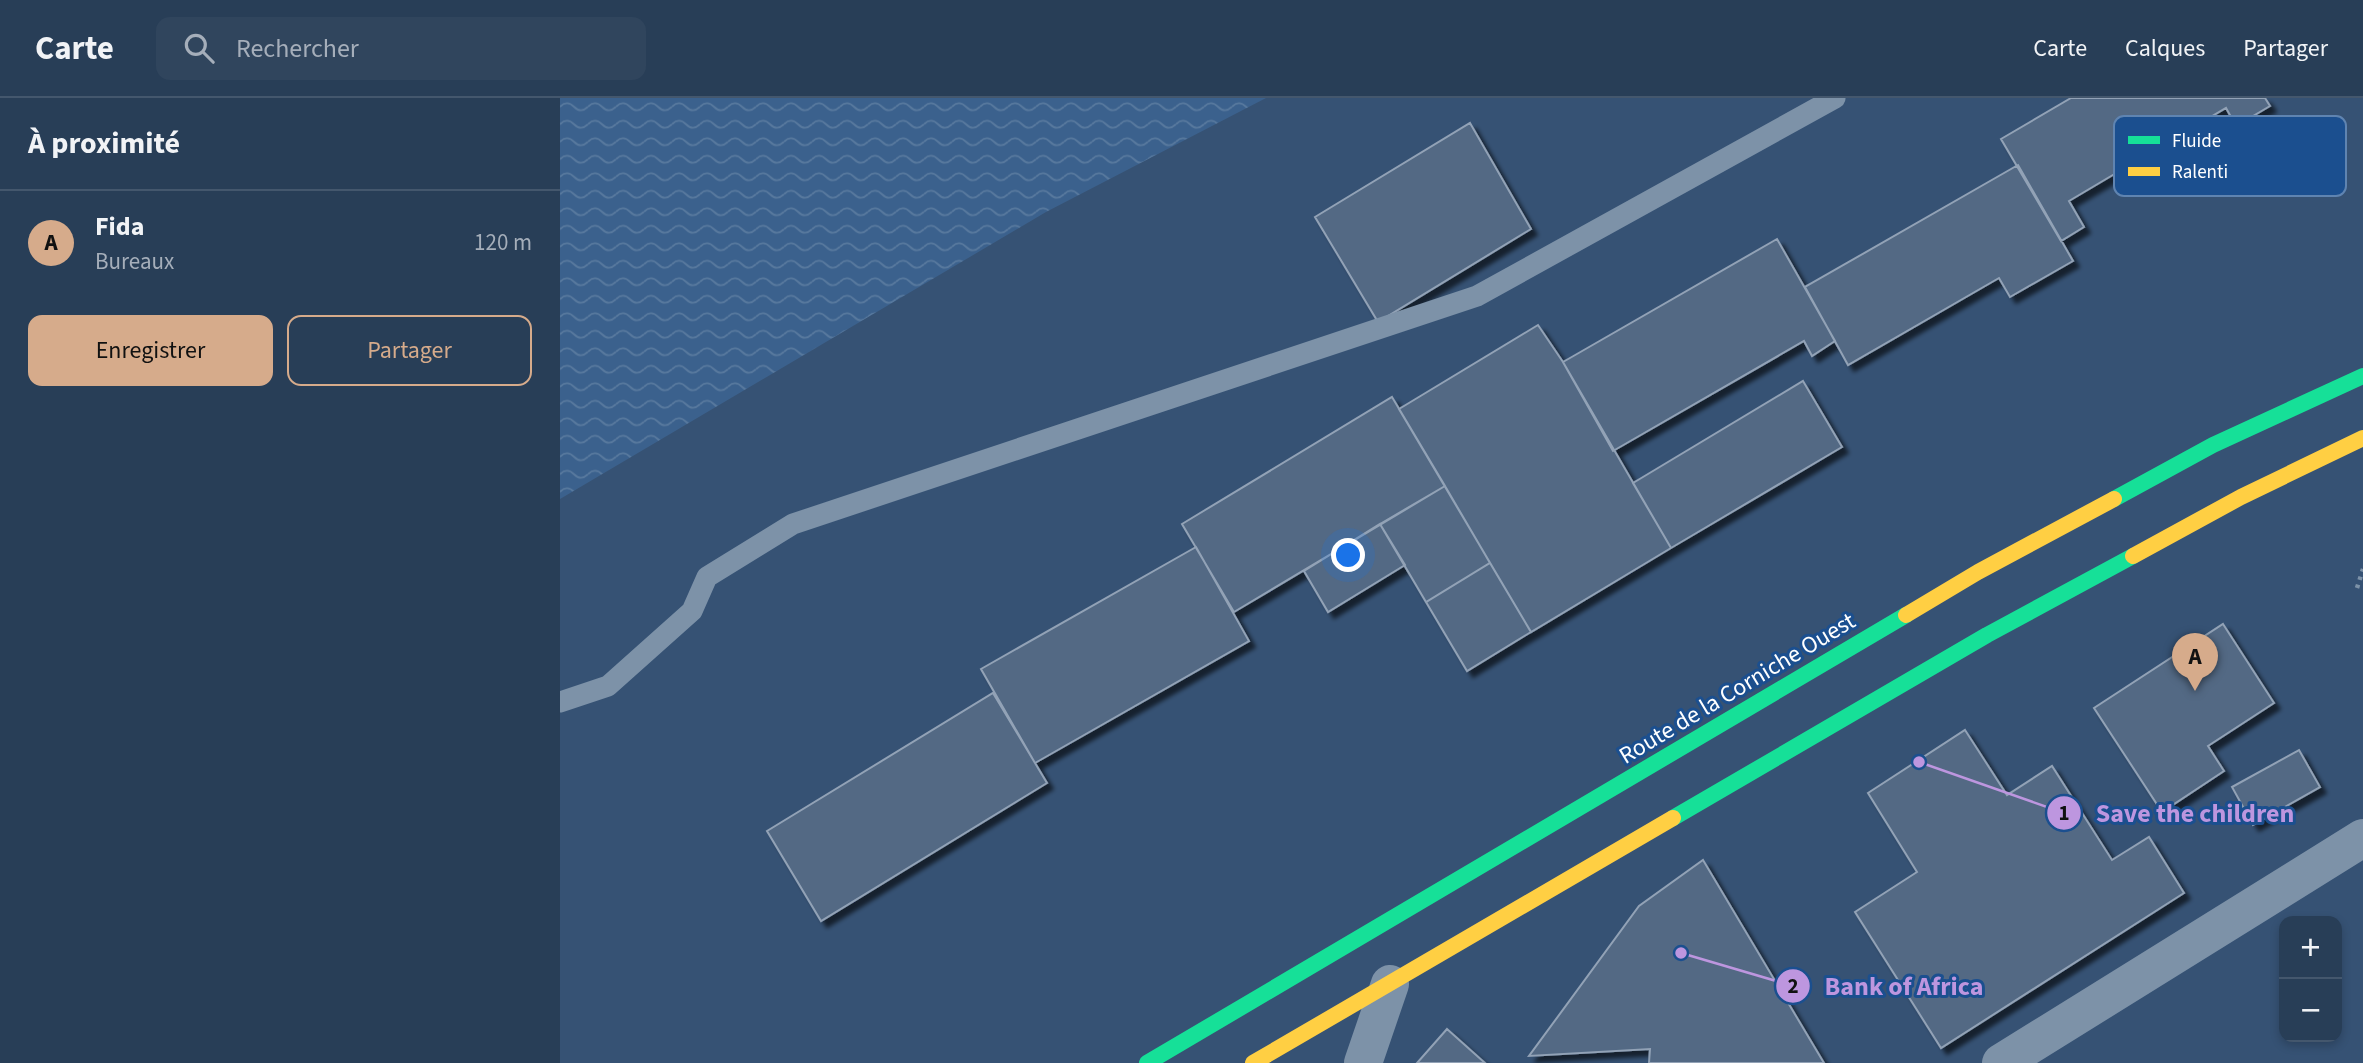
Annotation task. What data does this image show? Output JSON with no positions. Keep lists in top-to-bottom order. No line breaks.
{"streets":{"highway":["Route de la Corniche Ouest"]},"places":["Save the children","Bank of Africa"],"legend":["Fluide","Ralenti"],"page":{"header":"Carte","search":"Rechercher","nav":["Carte","Calques","Partager"],"heading":"À proximité","list":[{"mark":"A","name":"Fida","note":"Bureaux","value":"120 m"}],"buttons":["Enregistrer","Partager"],"pins":"A","map_buttons":["+","−"]}}
